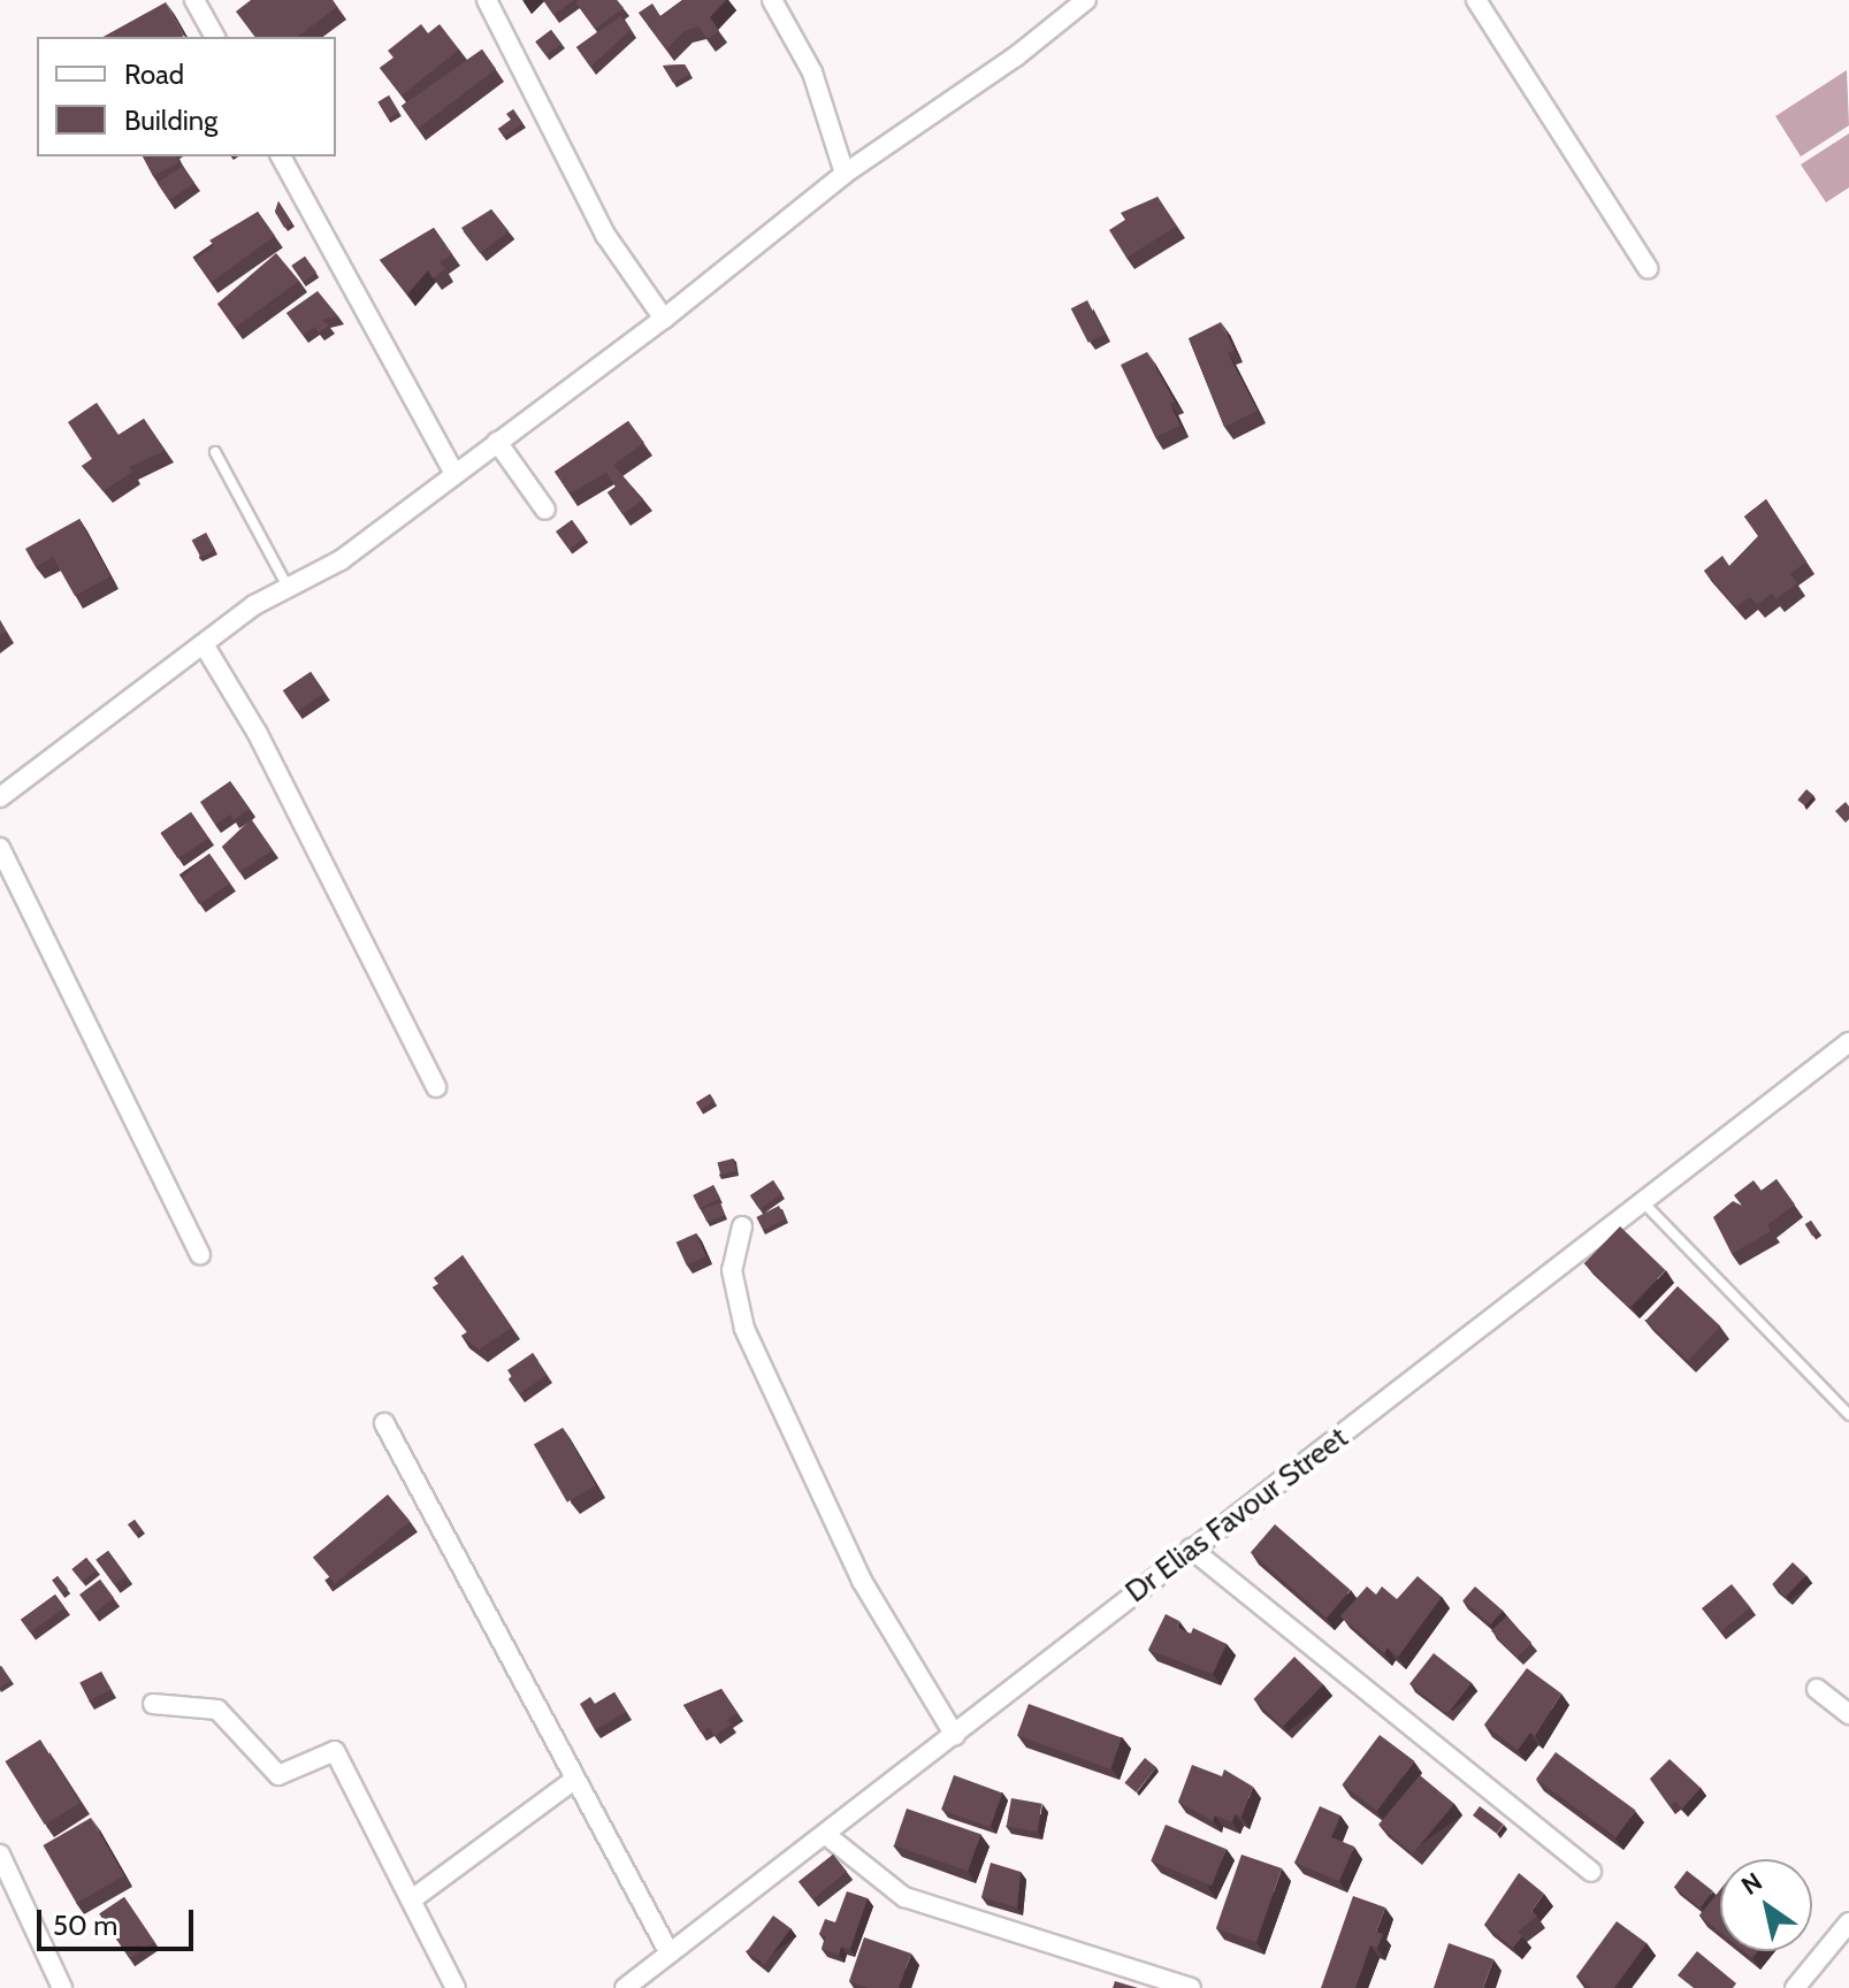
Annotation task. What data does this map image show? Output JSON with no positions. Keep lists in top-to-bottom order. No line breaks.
{"streets":{"street":["Dr Elias Favour Street"]},"legend":["Road","Building"],"scale_bar":"50 m","north":"top left"}
